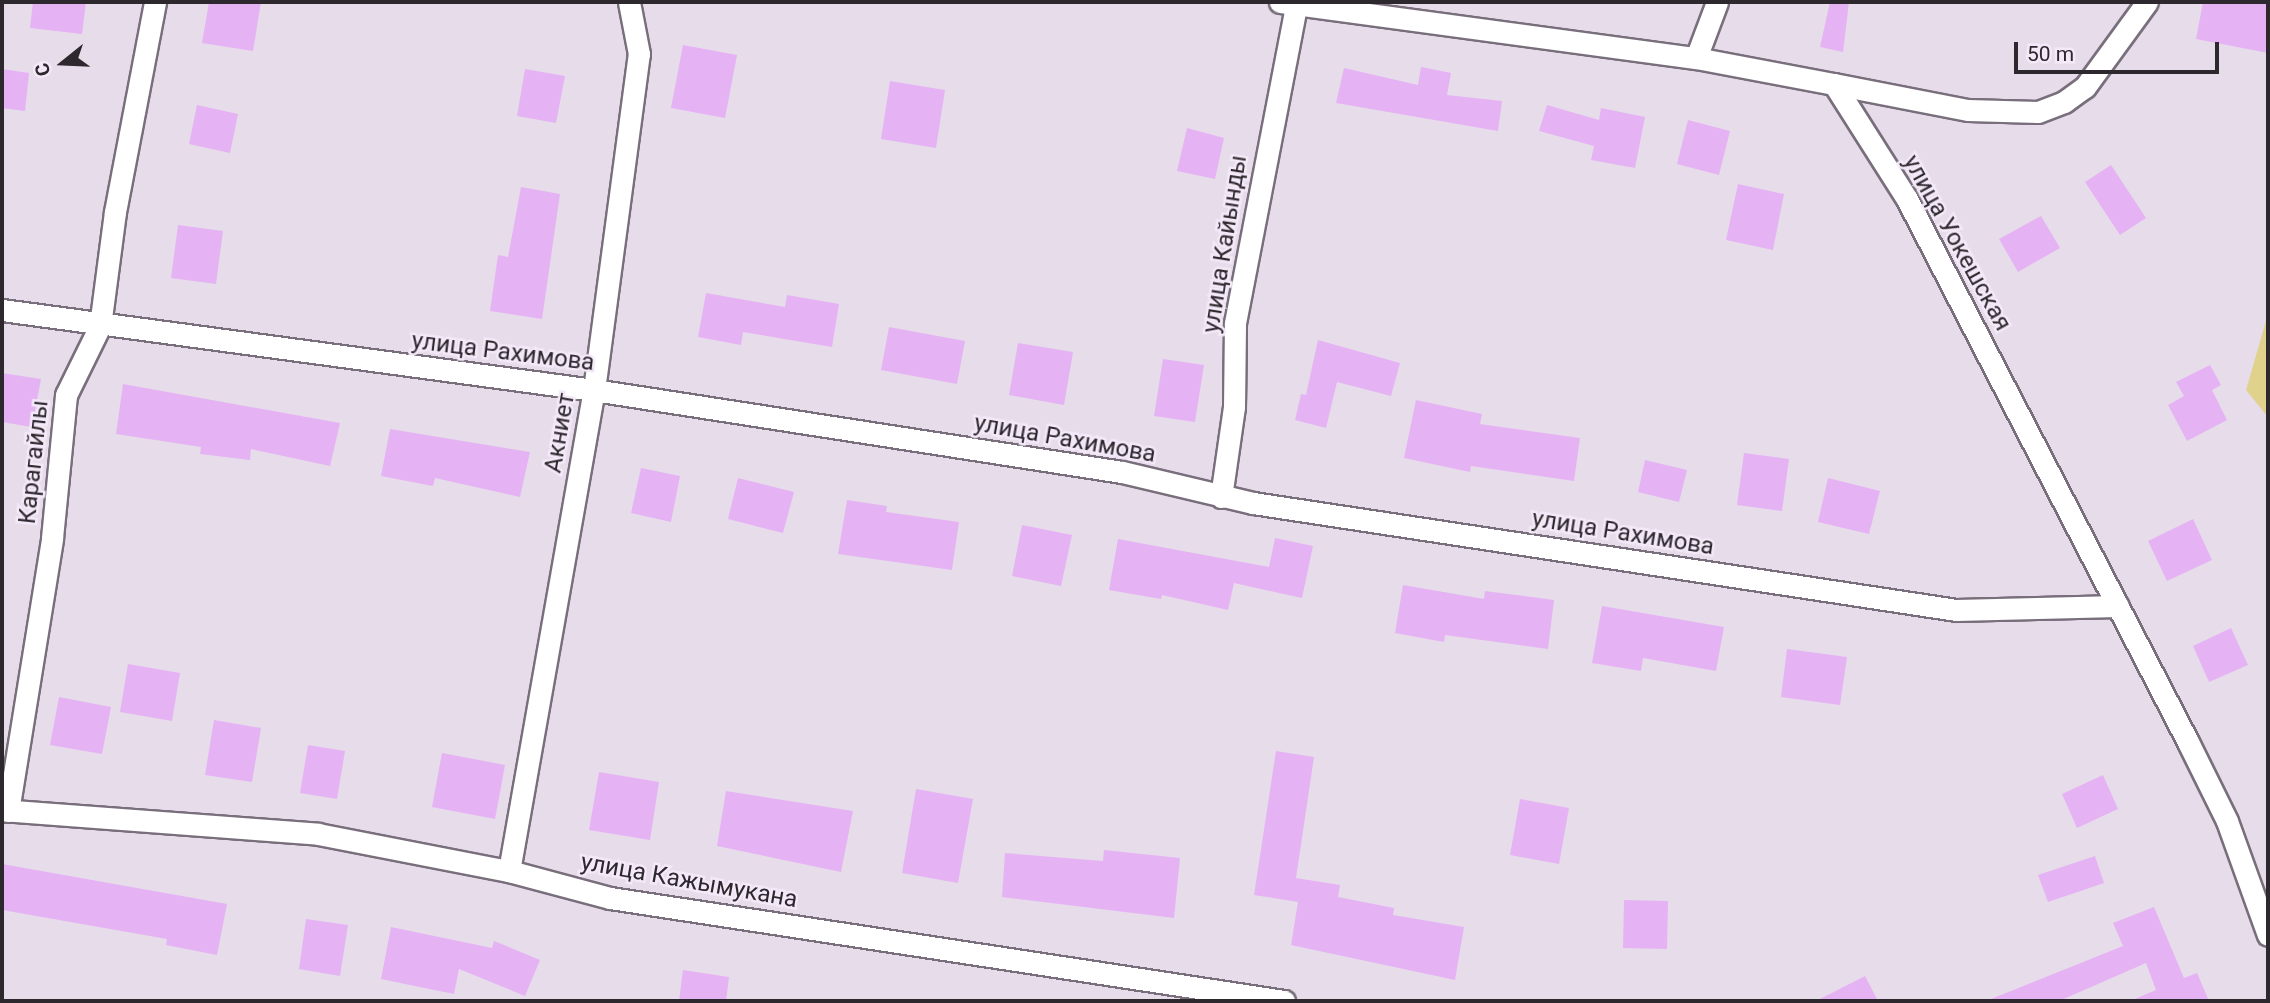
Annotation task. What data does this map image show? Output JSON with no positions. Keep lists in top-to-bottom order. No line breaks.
{"streets":{"street":["улица Уокешская","улица Кайынды","улица Рахимова","Акниет","Карагайлы","улица Кажымукана"]},"crossings":[["улица Уокешская","улица Рахимова"],["улица Кайынды","улица Рахимова"],["улица Рахимова","Акниет"],["улица Рахимова","Карагайлы"],["Акниет","улица Кажымукана"],["Карагайлы","улица Кажымукана"]],"scale_bar":"50 m","north":"left"}
